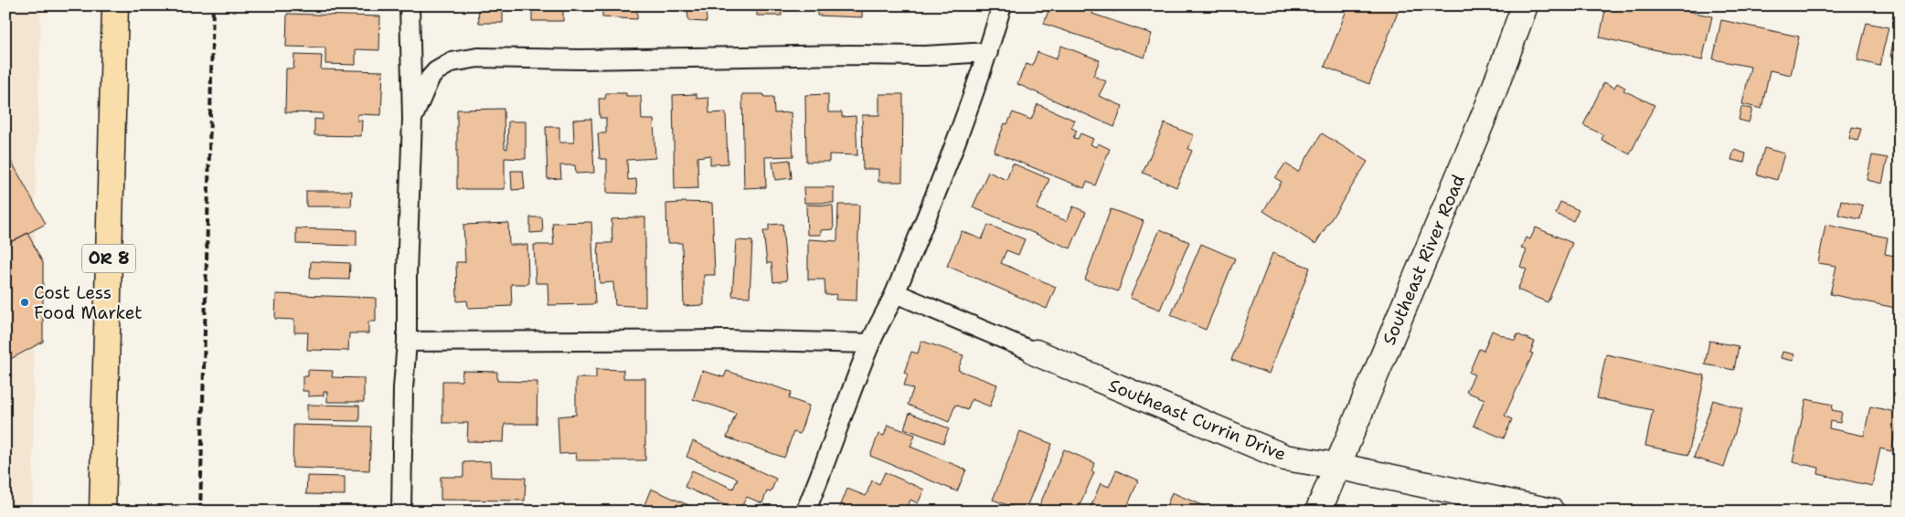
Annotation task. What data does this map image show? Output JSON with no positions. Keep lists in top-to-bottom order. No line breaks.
{"streets":{"main road":["OR 8","Southeast River Road","Southeast Currin Drive"]},"crossings":[["Southeast River Road","Southeast Currin Drive"]],"places":["Cost Less Food Market"]}
